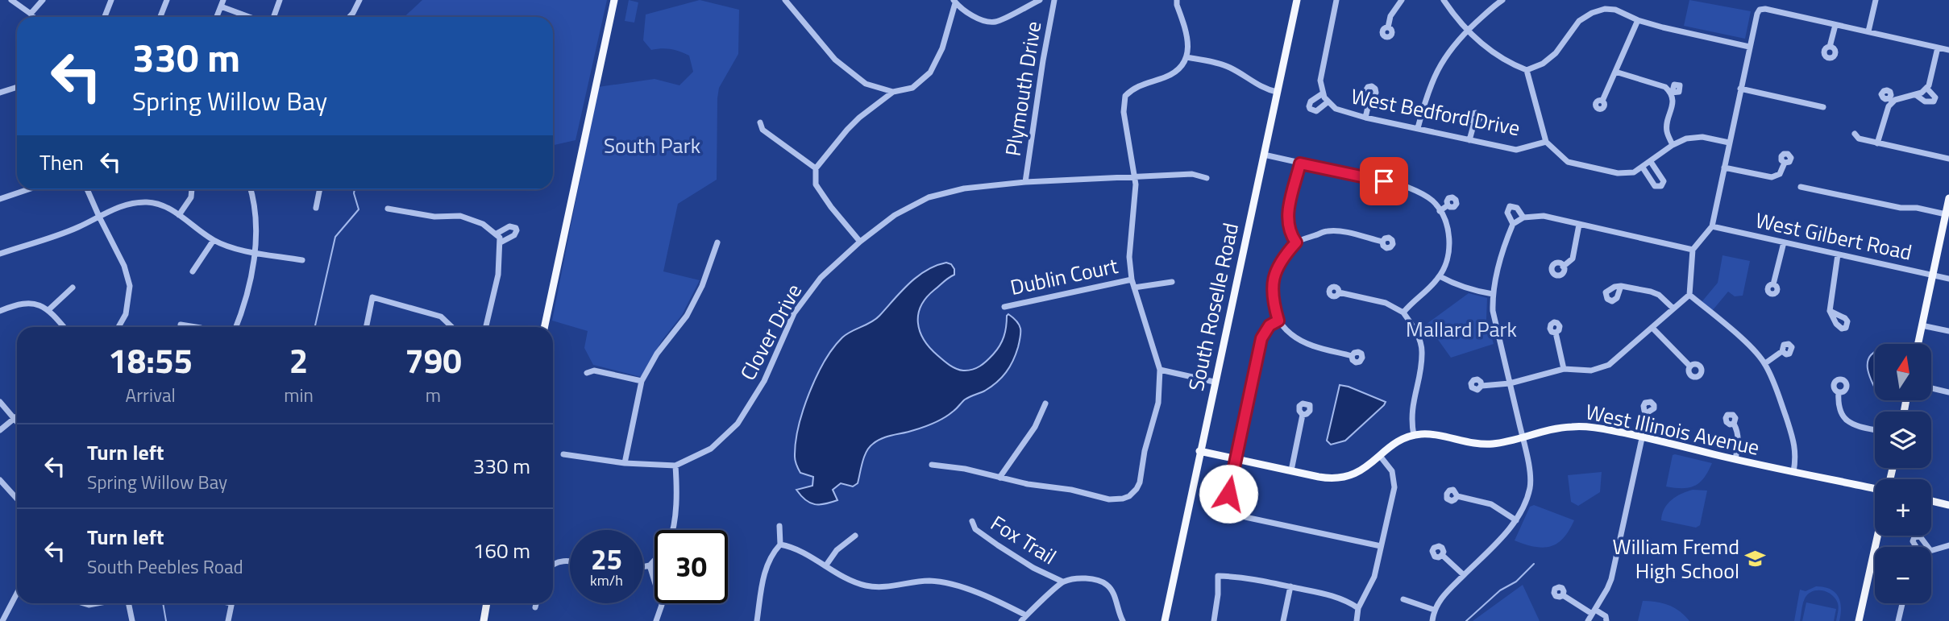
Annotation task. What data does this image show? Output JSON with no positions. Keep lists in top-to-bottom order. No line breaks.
{"streets":{"main road":["South Roselle Road","West Illinois Avenue"],"street":["Plymouth Drive","West Bedford Drive","West Gilbert Road","Dublin Court","Clover Drive","Fox Trail"]},"crossings":[["Plymouth Drive","Clover Drive"]],"parks":["South Park","Mallard Park"],"places":{"school or university":["William Fremd High School"]},"north":"top","page":{"turn":["330 m","Spring Willow Bay"],"then":"Then","eta":["18:55","Arrival","2","min","790","m"],"map_buttons":["+","−"],"list":[{"name":"Turn left","note":"Spring Willow Bay","value":"330 m"},{"name":"Turn left","note":"South Peebles Road","value":"160 m"}],"speed":"25 km/h","limit":"30"}}
